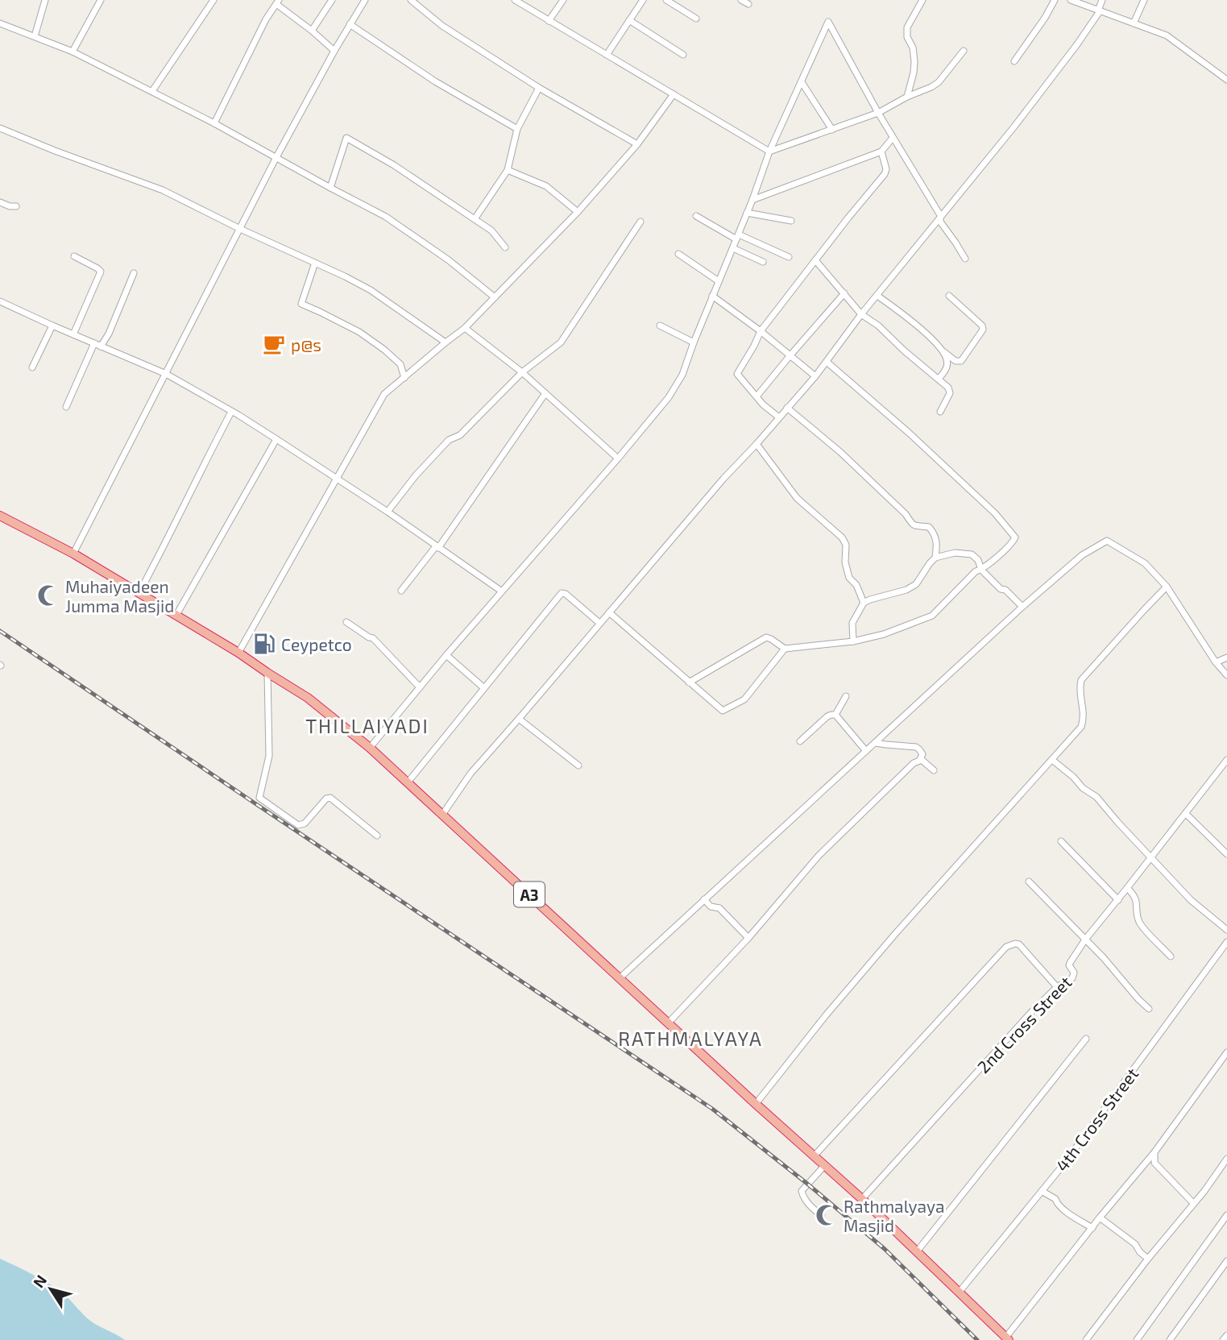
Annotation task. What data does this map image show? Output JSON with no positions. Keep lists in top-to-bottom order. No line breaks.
{"streets":{"highway":["A3"],"street":["2nd Cross Street","4th Cross Street"]},"crossings":[["A3","2nd Cross Street"],["A3","4th Cross Street"]],"districts":["THILLAIYADI","RATHMALYAYA"],"places":{"cafe":["p@s"],"mosque":["Muhaiyadeen Jumma Masjid","Rathmalyaya Masjid"],"fuel station":["Ceypetco"]},"north":"top left"}
